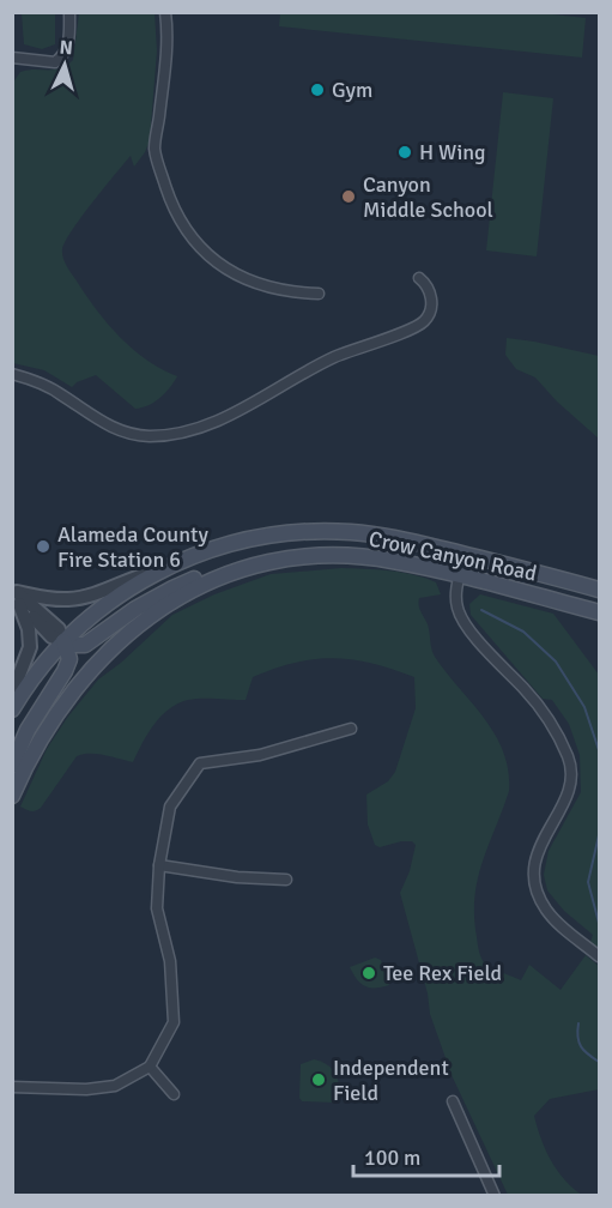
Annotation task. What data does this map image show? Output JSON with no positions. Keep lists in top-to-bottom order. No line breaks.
{"streets":{"main road":["Crow Canyon Road"]},"places":["Gym","H Wing","Canyon Middle School","Alameda County Fire Station 6","Tee Rex Field","Independent Field"],"scale_bar":"100 m","north":"top"}
